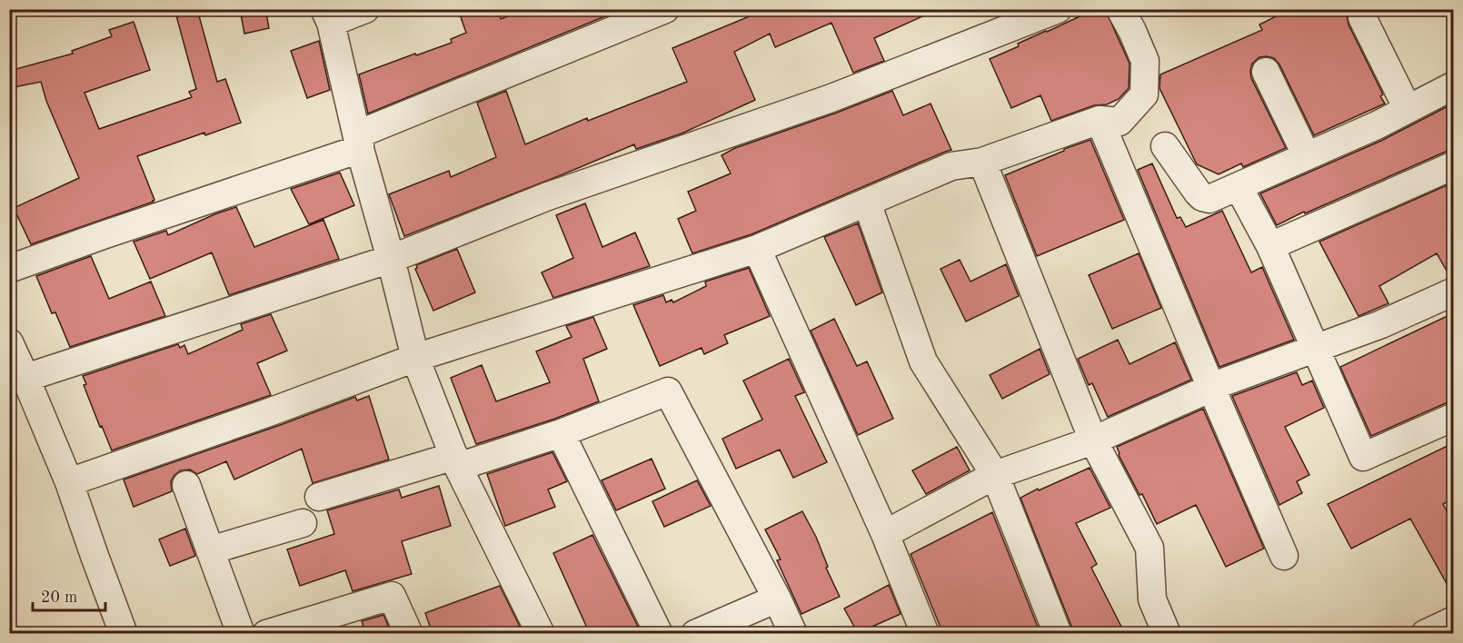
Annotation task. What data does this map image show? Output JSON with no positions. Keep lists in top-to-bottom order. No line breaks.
{"scale_bar":"20 m"}
